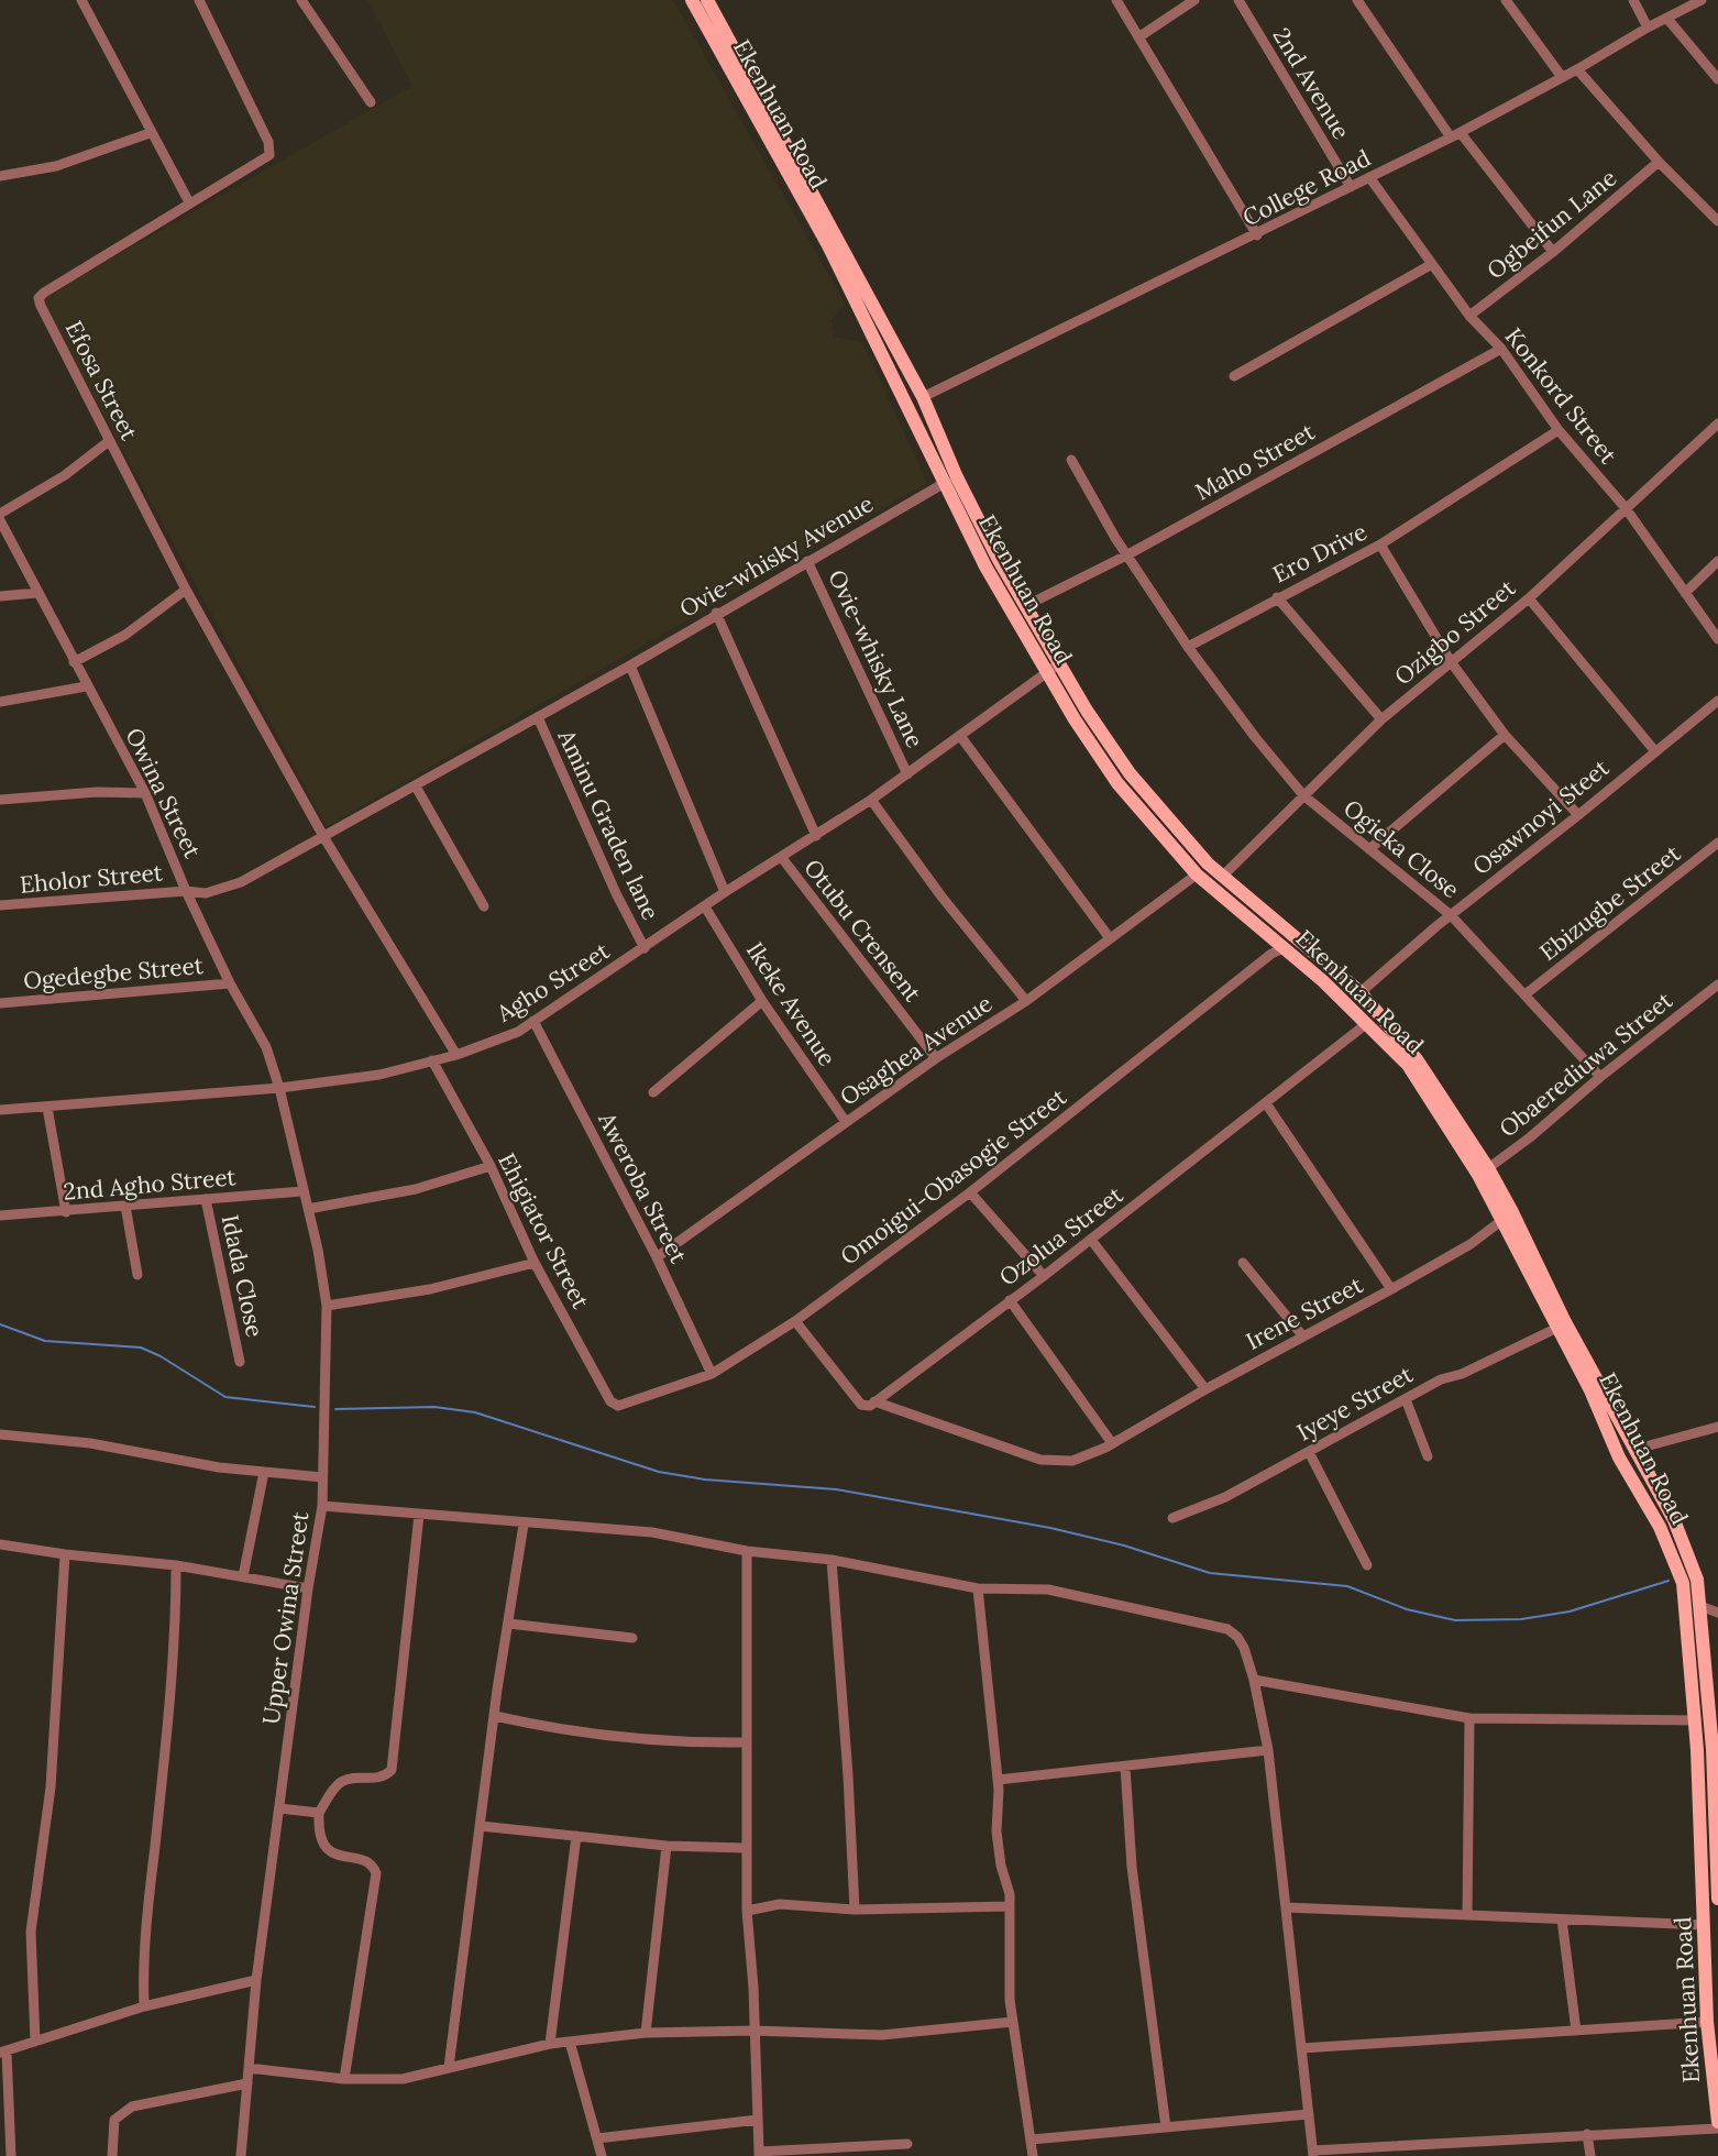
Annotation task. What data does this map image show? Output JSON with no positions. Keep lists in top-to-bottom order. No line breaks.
{"streets":{"main road":["Ekenhuan Road"],"street":["2nd Avenue","College Road","Ogbeifun Lane","Efosa Street","Konkord Street","Maho Street","Ero Drive","Ovie-whisky Avenue","Ozigbo Street","Ovie-whisky Lane","Owina Street","Osawnoyi Steet","Aminu Graden lane","Ogieka Close","Eholor Street","Ebizugbe Street","Otubu Crensent","Ogedegbe Street","Agho Street","Ikeke Avenue","Osaghea Avenue","Obaerediuwa Street","Omoigui-Obasogie Street","2nd Agho Street","Aweroba Street","Ehigiator Street","Ozolua Street","Idada Close","Irene Street","Iyeye Street","Upper Owina Street"]},"crossings":[["2nd Avenue","College Road"],["Ekenhuan Road","College Road"],["Ekenhuan Road","Maho Street"],["Ekenhuan Road","Ovie-whisky Avenue"],["Ekenhuan Road","Ozigbo Street"],["Ekenhuan Road","Osawnoyi Steet"],["Ekenhuan Road","Agho Street"],["Ekenhuan Road","Osaghea Avenue"],["Ekenhuan Road","Obaerediuwa Street"],["Ekenhuan Road","Omoigui-Obasogie Street"],["Ekenhuan Road","Ozolua Street"],["Ekenhuan Road","Irene Street"],["Ekenhuan Road","Iyeye Street"],["College Road","Konkord Street"],["Ogbeifun Lane","Konkord Street"],["Efosa Street","Ovie-whisky Avenue"],["Efosa Street","Eholor Street"],["Efosa Street","Agho Street"],["Konkord Street","Maho Street"],["Konkord Street","Ero Drive"],["Konkord Street","Ozigbo Street"],["Ero Drive","Ogieka Close"],["Ovie-whisky Avenue","Ovie-whisky Lane"],["Ovie-whisky Avenue","Aminu Graden lane"],["Ovie-whisky Avenue","Eholor Street"],["Ozigbo Street","Ogieka Close"],["Ovie-whisky Lane","Agho Street"],["Owina Street","Eholor Street"],["Owina Street","Ogedegbe Street"],["Owina Street","Agho Street"],["Owina Street","Upper Owina Street"],["Osawnoyi Steet","Ogieka Close"],["Aminu Graden lane","Agho Street"],["Ogieka Close","Ebizugbe Street"],["Ogieka Close","Obaerediuwa Street"],["Otubu Crensent","Agho Street"],["Otubu Crensent","Osaghea Avenue"],["Agho Street","Ikeke Avenue"],["Agho Street","Aweroba Street"],["Agho Street","Ehigiator Street"],["Agho Street","Upper Owina Street"],["Ikeke Avenue","Osaghea Avenue"],["Osaghea Avenue","Aweroba Street"],["Omoigui-Obasogie Street","Aweroba Street"],["Omoigui-Obasogie Street","Ehigiator Street"],["2nd Agho Street","Idada Close"],["2nd Agho Street","Upper Owina Street"],["Ozolua Street","Irene Street"]]}
